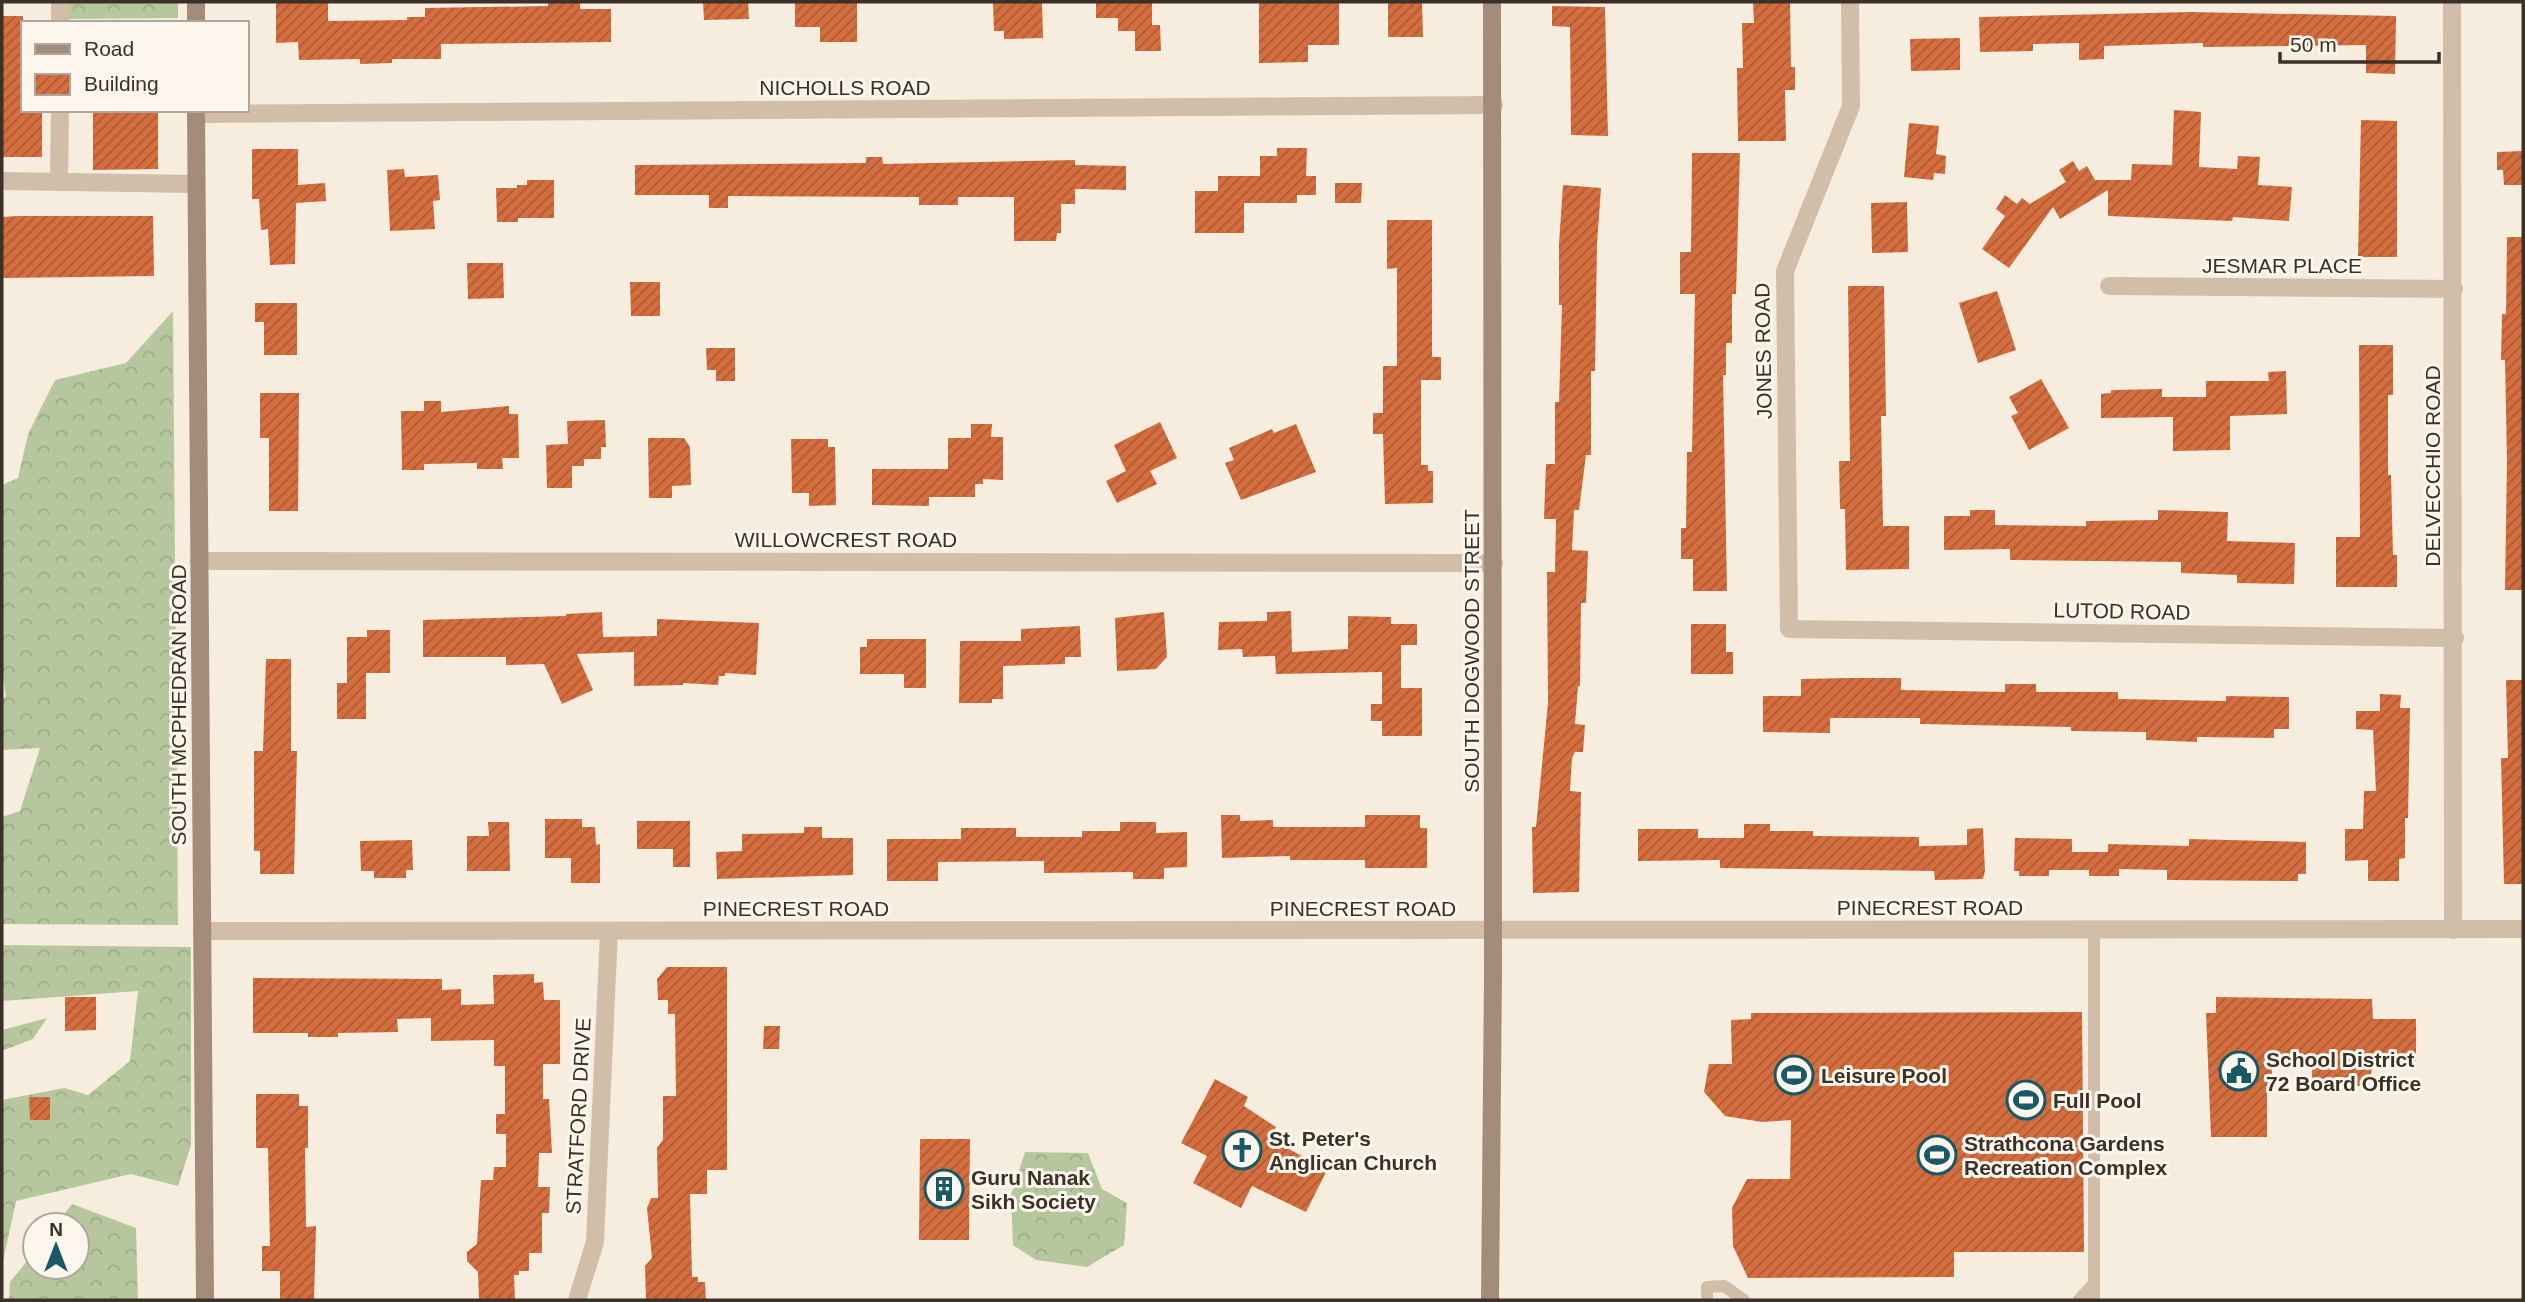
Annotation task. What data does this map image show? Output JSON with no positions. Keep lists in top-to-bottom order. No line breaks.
{"streets":{"main road":["SOUTH DOGWOOD STREET","SOUTH MCPHEDRAN ROAD"],"street":["NICHOLLS ROAD","JESMAR PLACE","JONES ROAD","DELVECCHIO ROAD","WILLOWCREST ROAD","LUTOD ROAD","PINECREST ROAD","STRATFORD DRIVE"]},"crossings":[["NICHOLLS ROAD","SOUTH DOGWOOD STREET"],["JESMAR PLACE","DELVECCHIO ROAD"],["JONES ROAD","LUTOD ROAD"],["DELVECCHIO ROAD","LUTOD ROAD"],["DELVECCHIO ROAD","PINECREST ROAD"],["WILLOWCREST ROAD","SOUTH DOGWOOD STREET"],["WILLOWCREST ROAD","SOUTH MCPHEDRAN ROAD"],["SOUTH DOGWOOD STREET","PINECREST ROAD"],["SOUTH MCPHEDRAN ROAD","PINECREST ROAD"],["PINECREST ROAD","STRATFORD DRIVE"]],"places":{"public building":["School District 72 Board Office"],"sports":["Leisure Pool","Full Pool","Strathcona Gardens Recreation Complex"],"church":["St. Peter's Anglican Church"],"building":["Guru Nanak Sikh Society"]},"legend":["Road","Building"],"scale_bar":"50 m","north":"top"}
